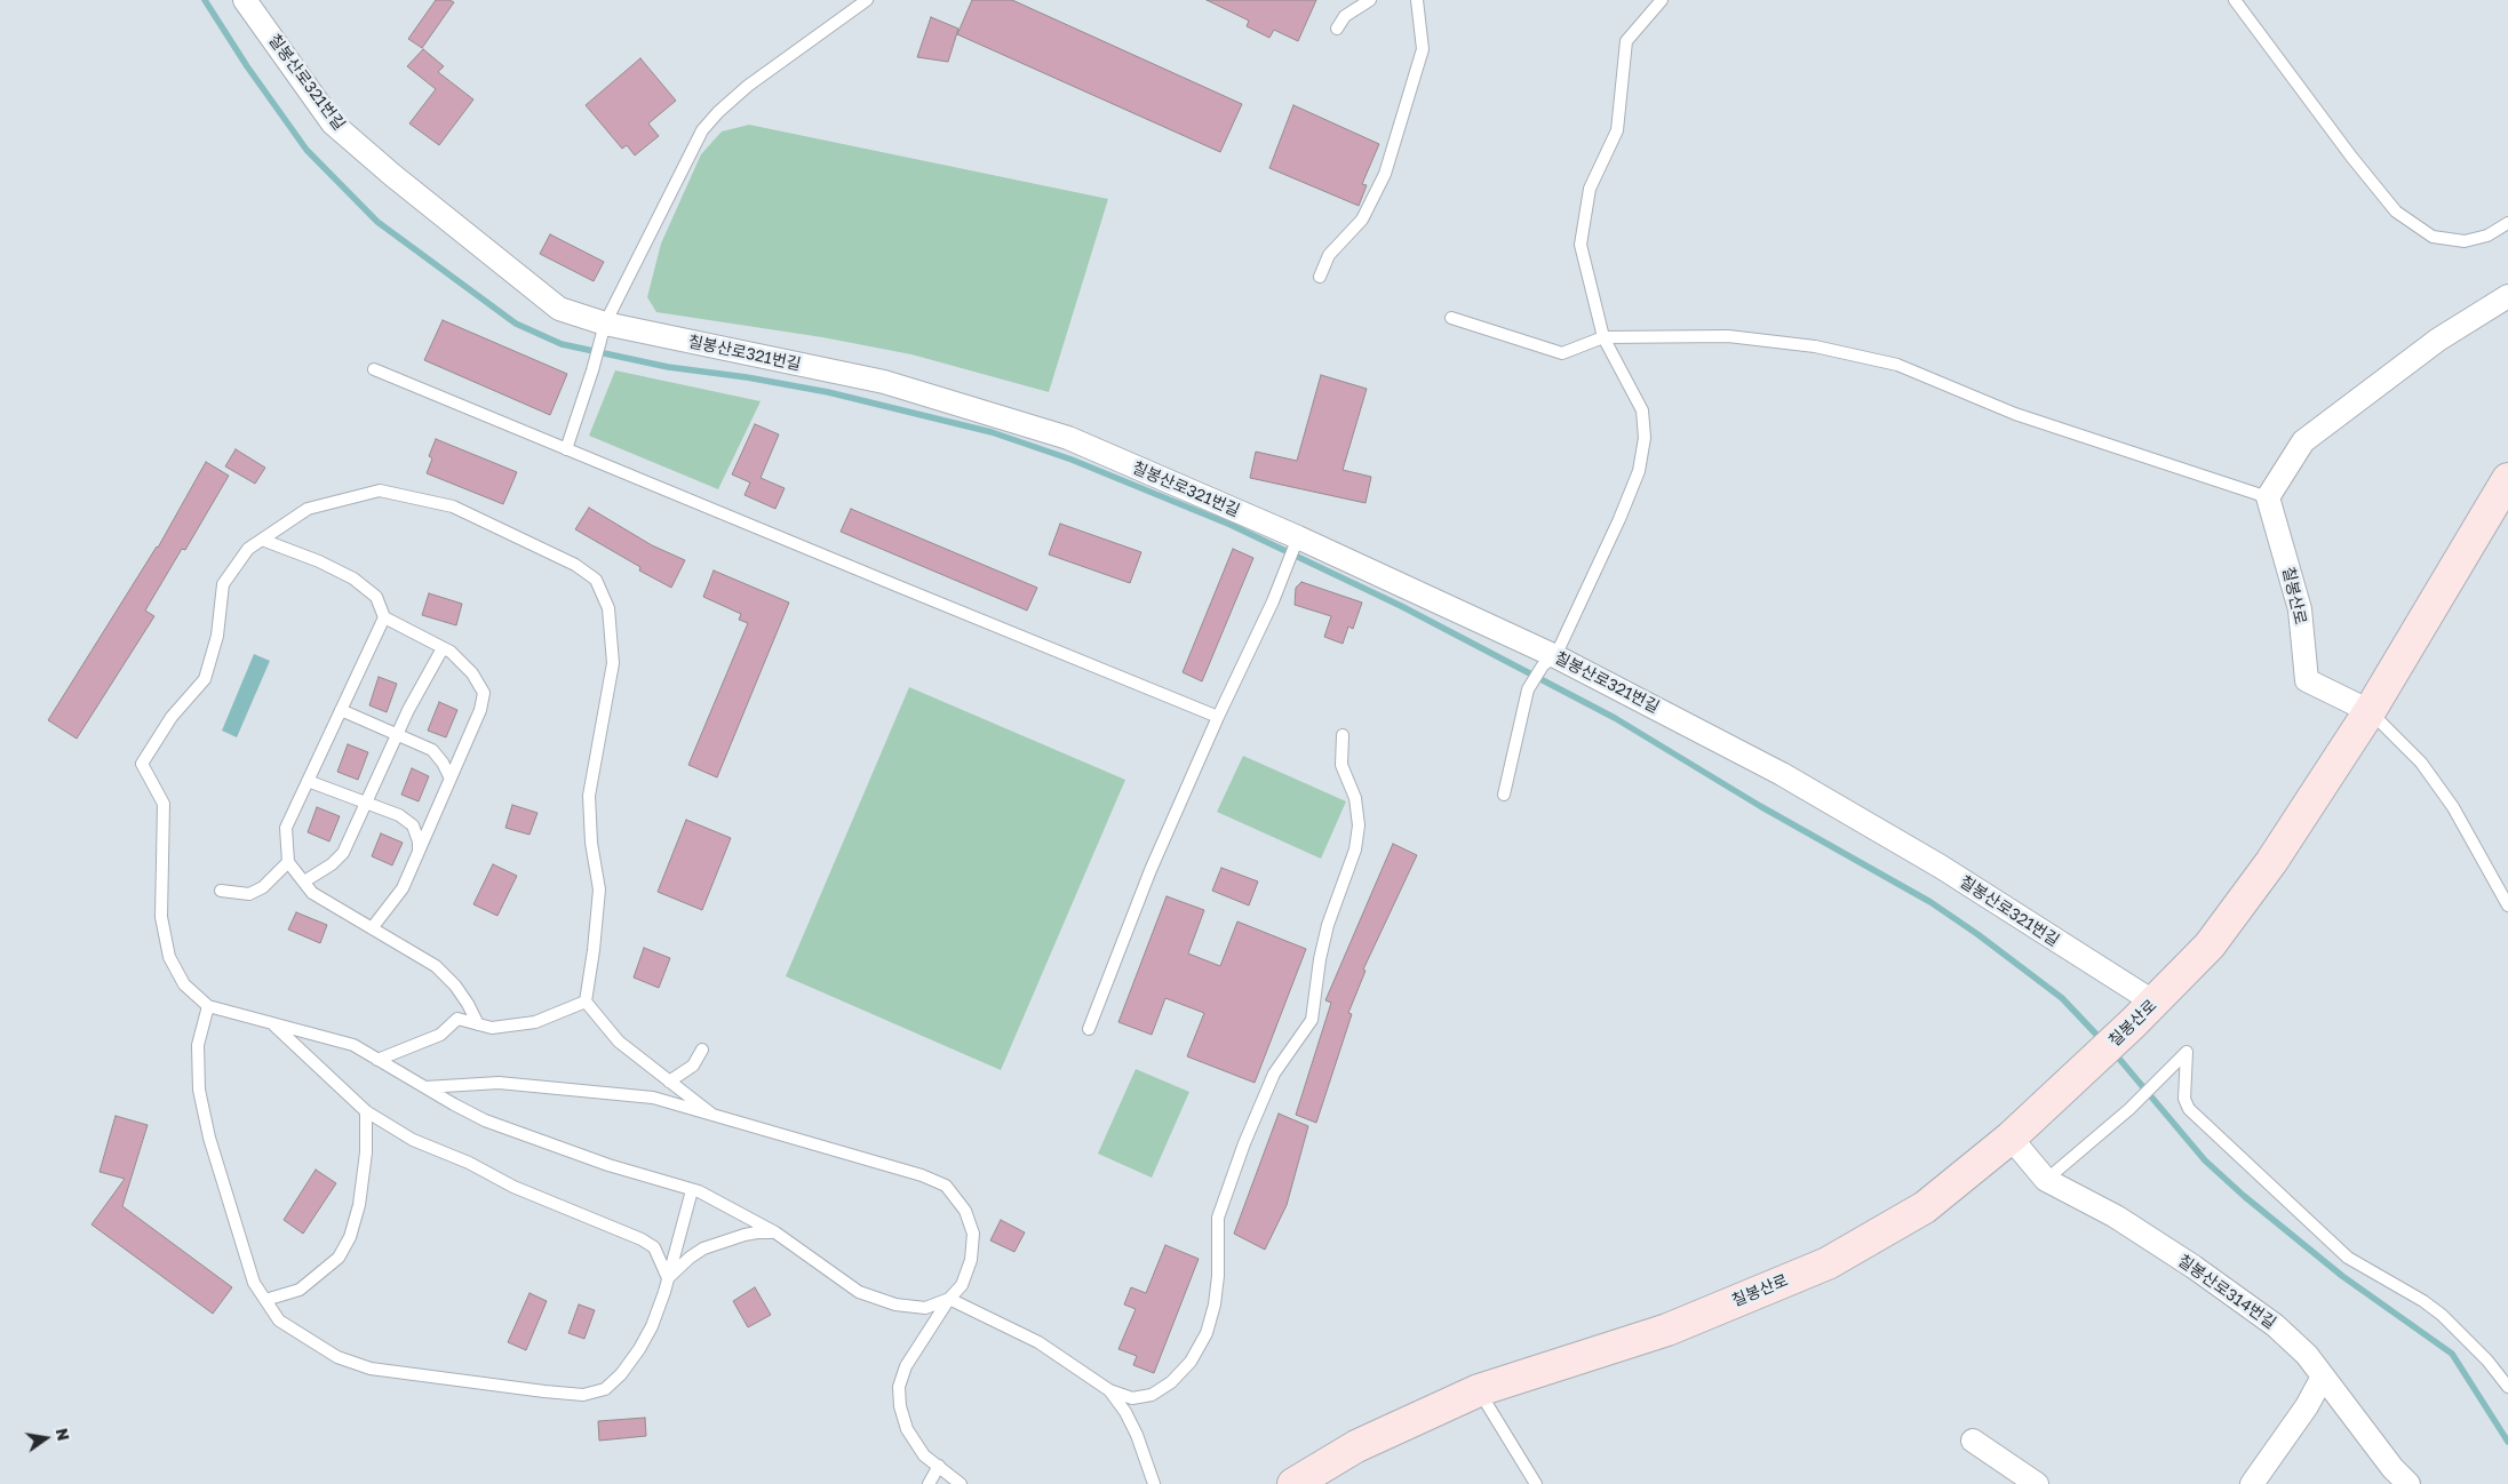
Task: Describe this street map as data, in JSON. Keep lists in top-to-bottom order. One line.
{"streets":{"street":["칠봉산로321번길","칠봉산로","칠봉산로314번길"]},"crossings":[["칠봉산로321번길","칠봉산로"],["칠봉산로","칠봉산로314번길"]],"north":"right"}
